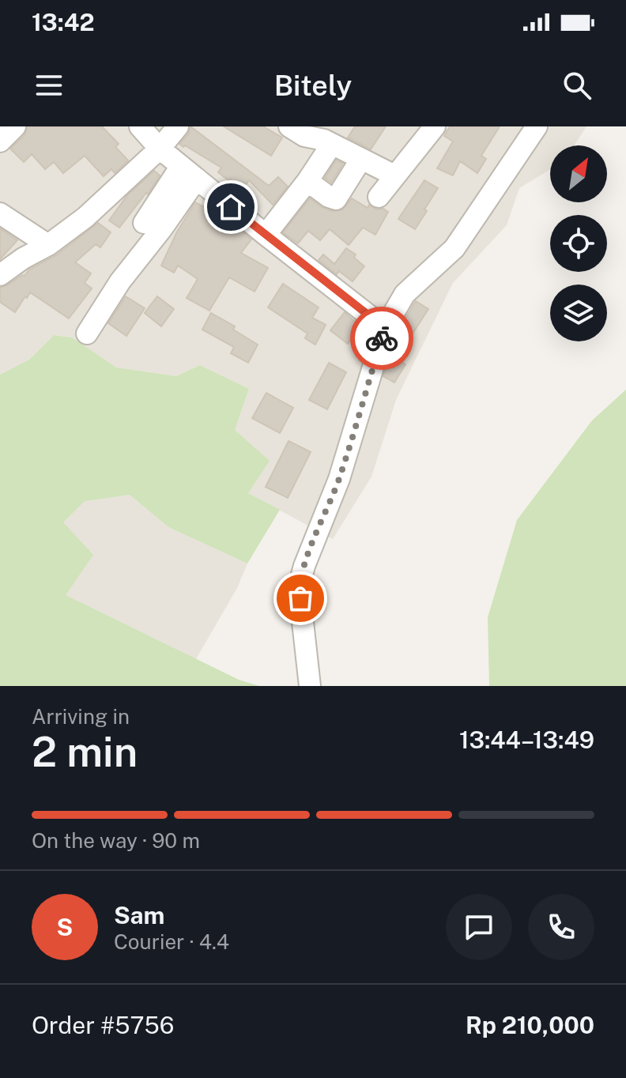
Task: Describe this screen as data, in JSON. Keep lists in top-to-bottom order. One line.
{"north":"top right","page":{"status":"13:42","header":"Bitely","heading":["2 min","Arriving in","13:44–13:49"],"panel":["Sam","Courier · 4.4","Order #5756","Rp 210,000"],"bar":"On the way · 90 m","round":"S"}}
